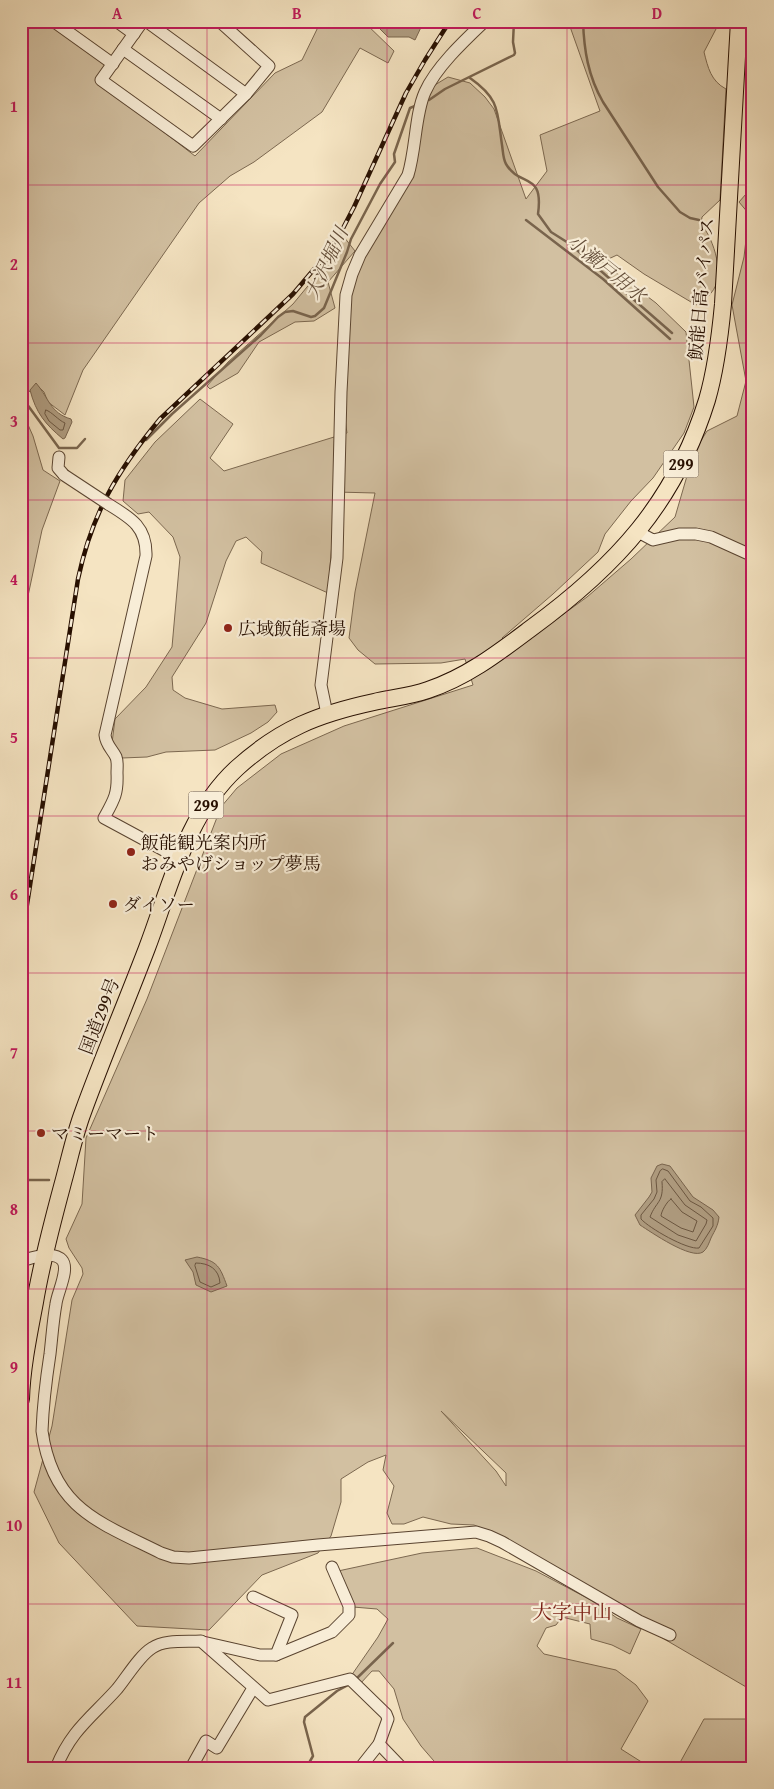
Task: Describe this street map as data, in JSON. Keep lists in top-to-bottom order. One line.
{"streets":{"highway":["飯能日高バイパス","299","国道299号"]},"crossings":[["飯能日高バイパス","国道299号"]],"districts":["大字中山"],"water":["大沢堀川","小瀬戸用水"],"places":["広域飯能斎場","飯能観光案内所 おみやげショップ夢馬","ダイソー","マミーマート"],"grid":{"columns":["A","B","C","D"],"rows":["1","2","3","4","5","6","7","8","9","10","11"]}}
